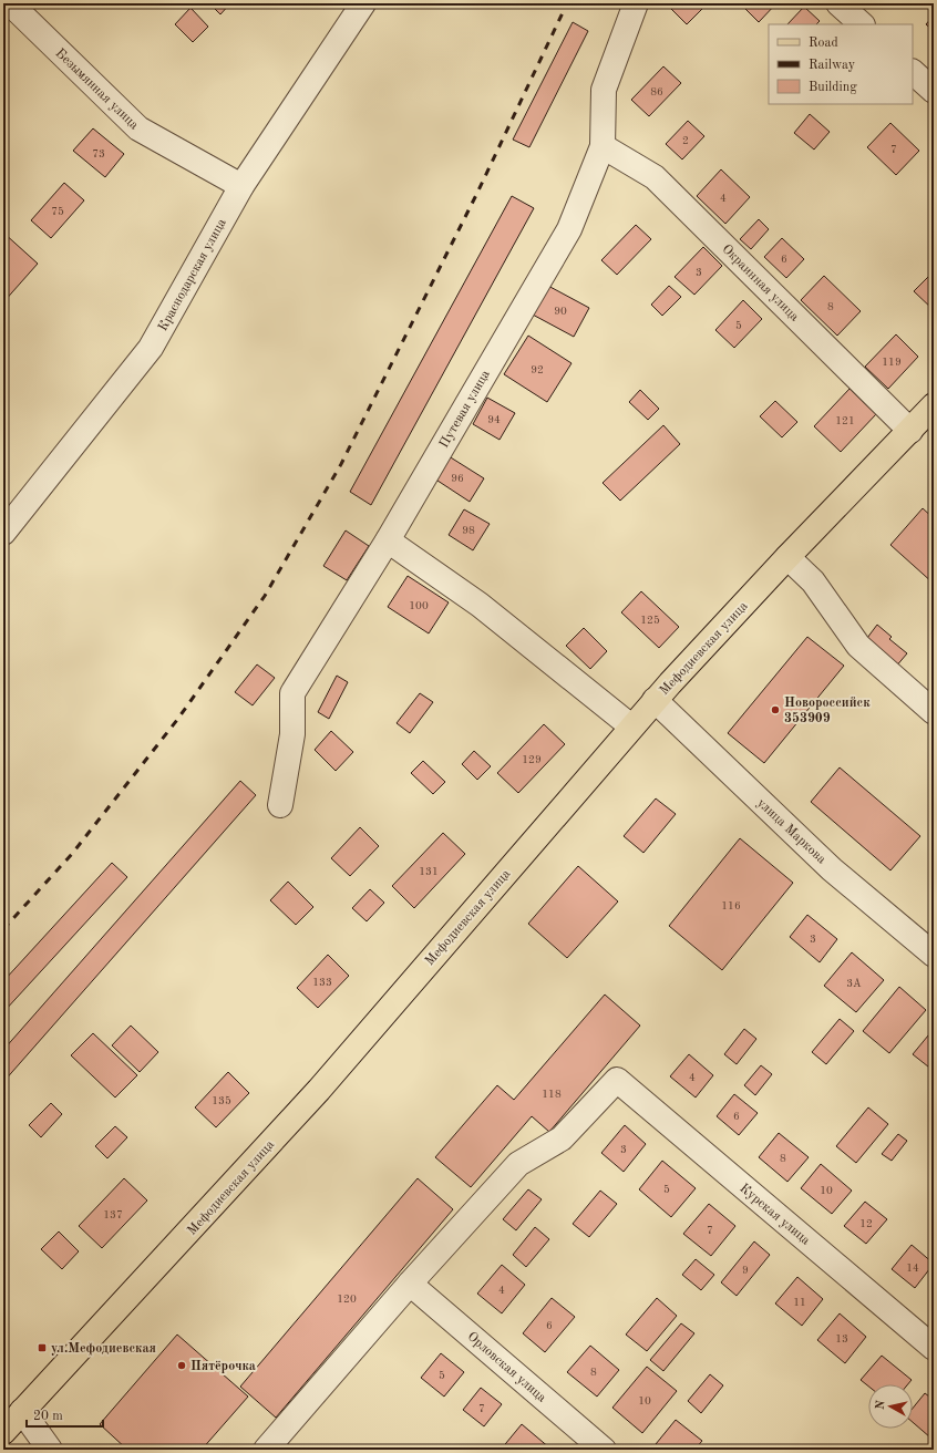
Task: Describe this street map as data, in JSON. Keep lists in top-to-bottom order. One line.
{"streets":{"main road":["Мефодиевская улица"],"street":["Безымянная улица","Краснодарская улица","Окраинная улица","Путевая улица","улица Маркова","Курская улица","Орловская улица"]},"crossings":[["Безымянная улица","Краснодарская улица"],["Окраинная улица","Путевая улица"],["Окраинная улица","Мефодиевская улица"],["Мефодиевская улица","улица Маркова"],["Курская улица","Орловская улица"]],"places":{"other":["Новороссийск 353909","Пятёрочка"],"transit":["ул.Мефодиевская"]},"house_numbers":["86","2","7","73","4","75","6","3","8","90","5","119","92","94","121","96","98","100","125","129","131","116","3","133","3А","4","118","135","6","3","8","5","10","137","12","7","14","9","4","120","11","6","13","8","5","10","7"],"legend":["Road","Railway","Building"],"scale_bar":"20 m","north":"left"}
